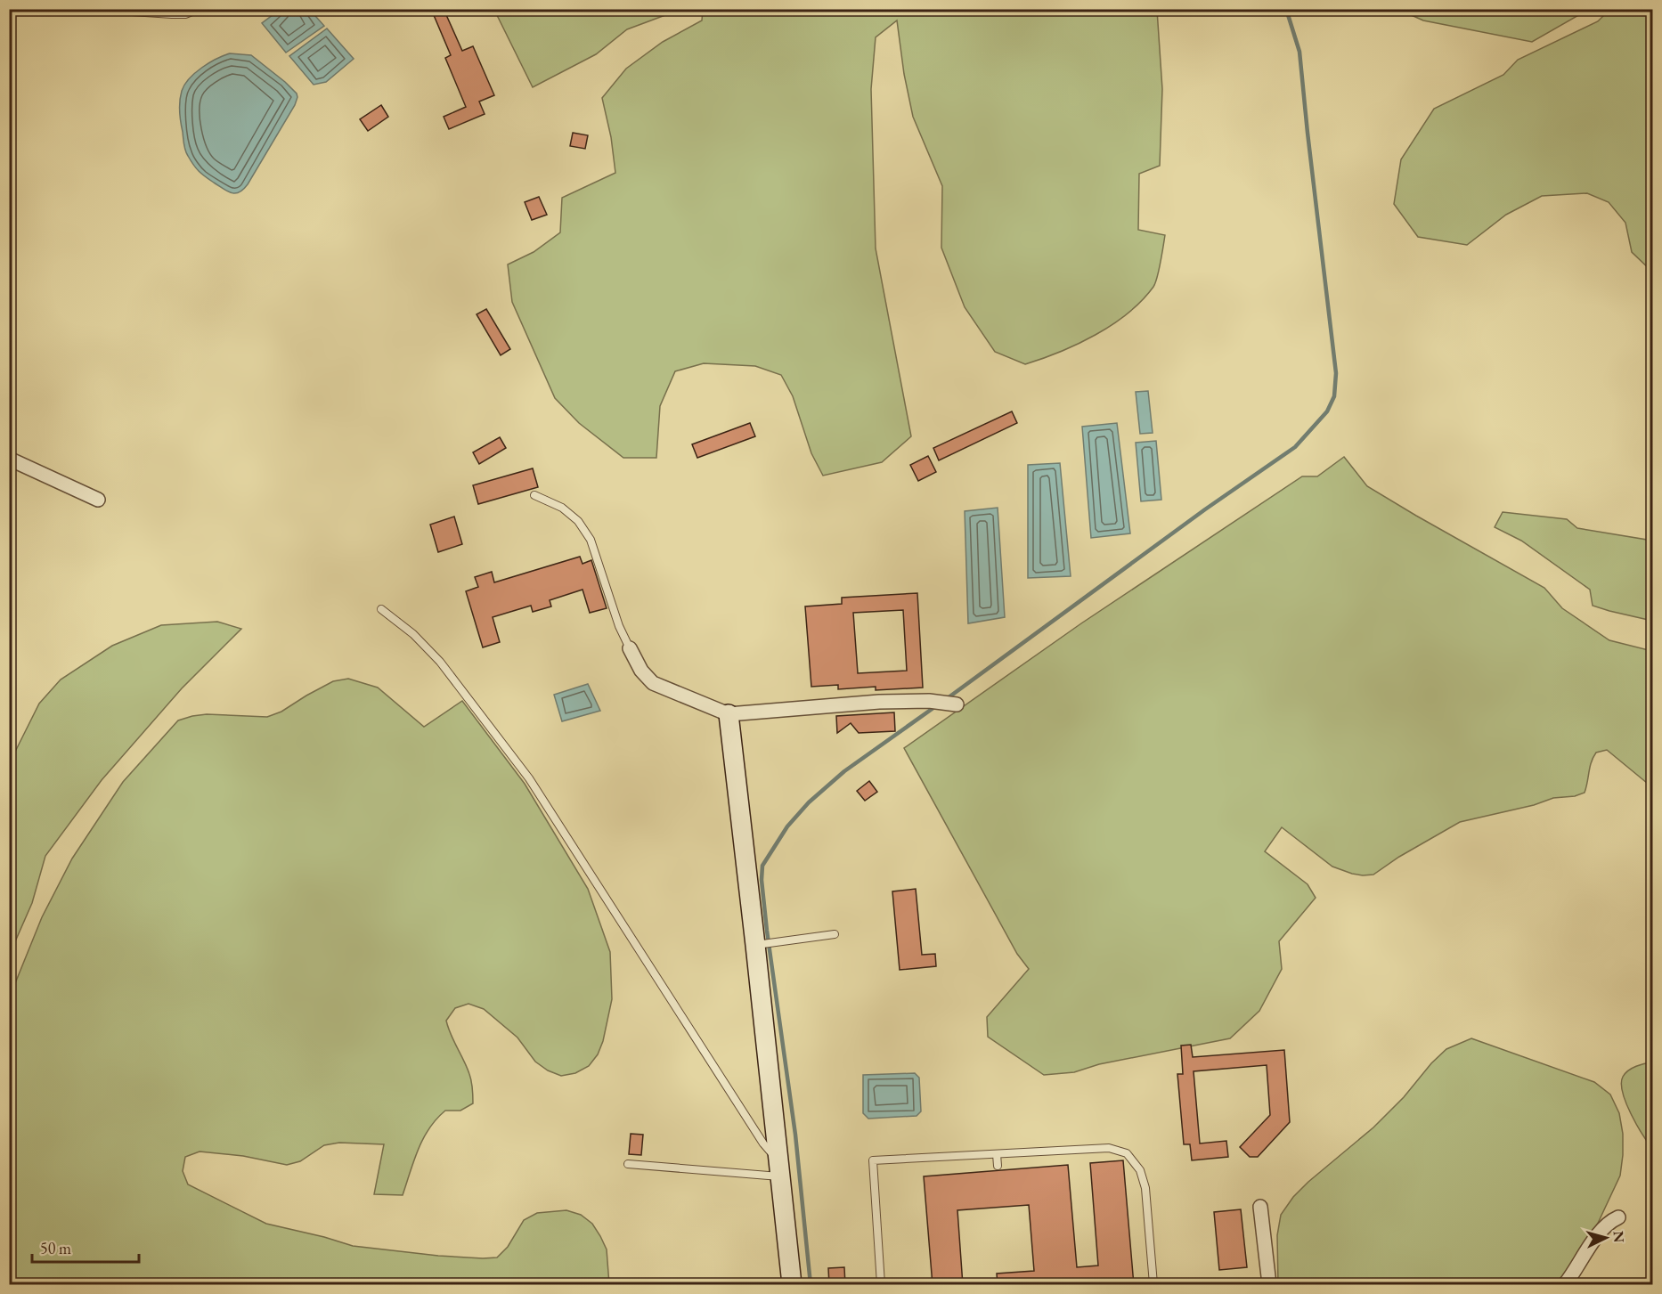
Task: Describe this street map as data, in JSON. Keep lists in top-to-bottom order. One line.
{"scale_bar":"50 m","north":"right"}
